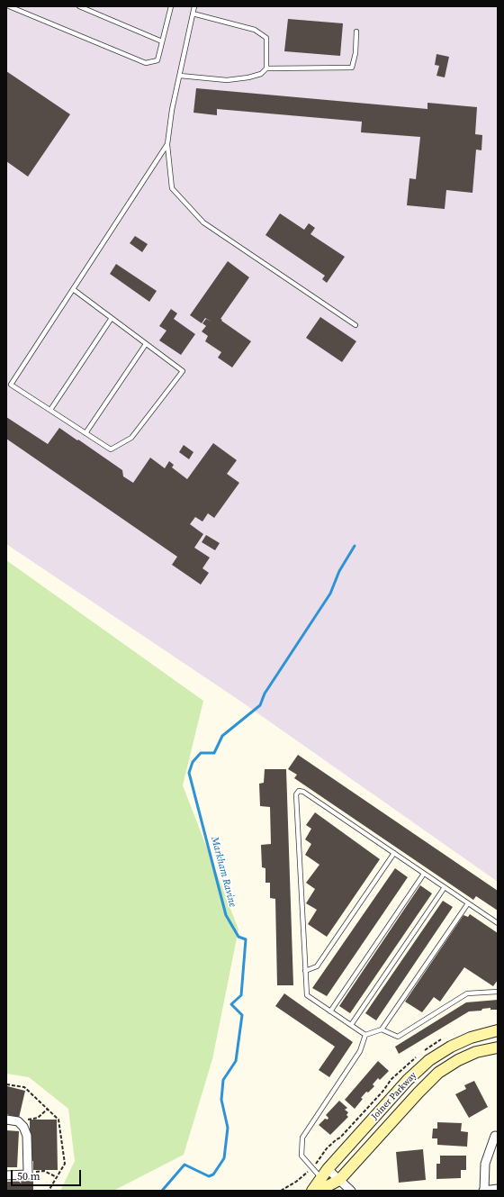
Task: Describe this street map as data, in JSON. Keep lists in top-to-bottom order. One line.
{"streets":{"street":["Joiner Parkway"]},"water":["Markham Ravine"],"scale_bar":"50 m"}
